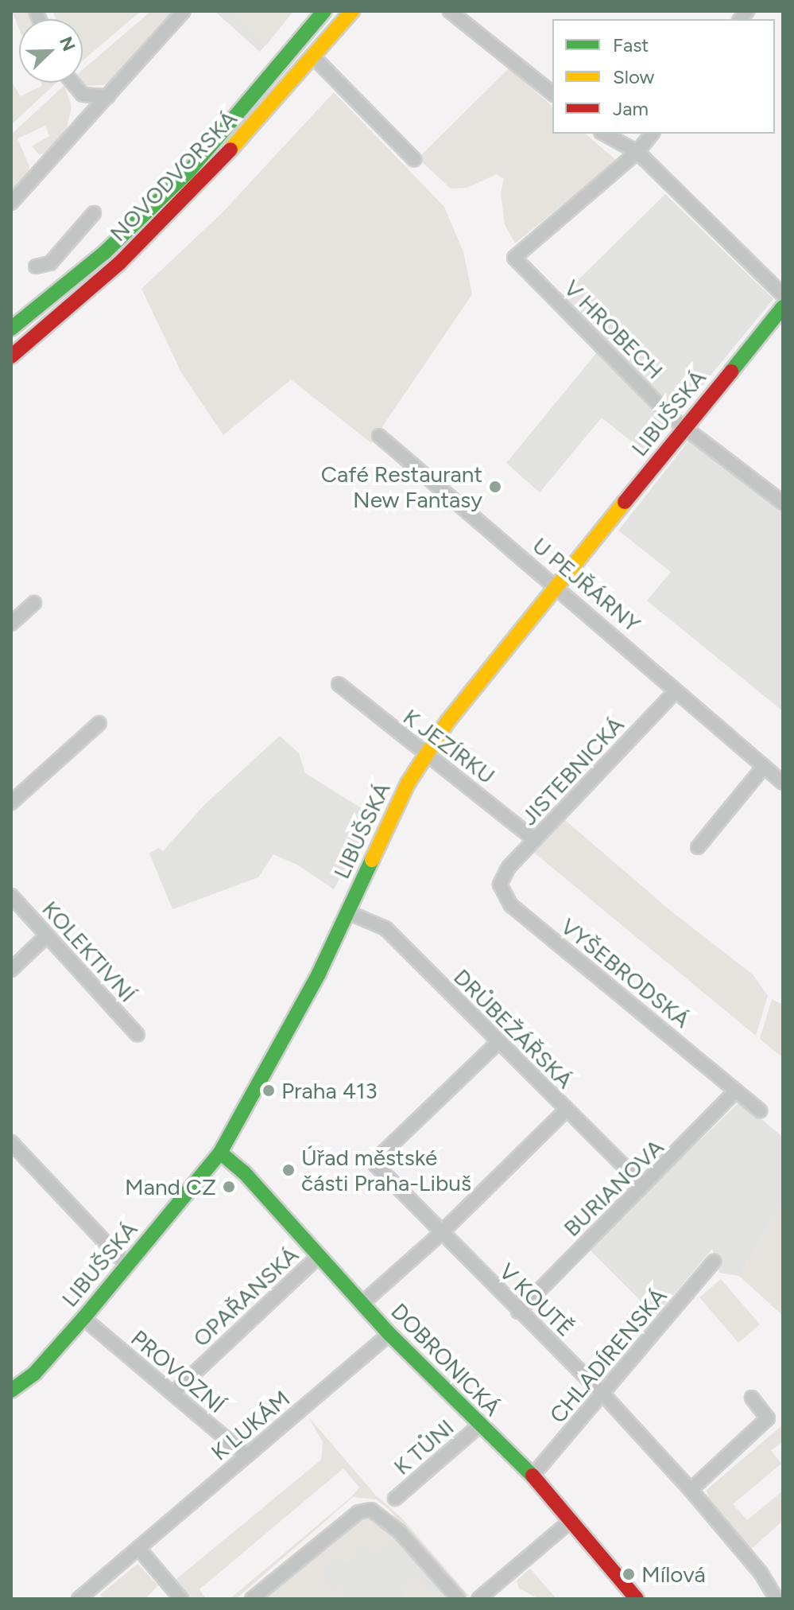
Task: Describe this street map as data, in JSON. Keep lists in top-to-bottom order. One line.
{"streets":{"street":["NOVODVORSKÁ","V HROBECH","LIBUŠSKÁ","U PEJŘÁRNY","K JEZÍRKU","JISTEBNICKÁ","KOLEKTIVNÍ","VYŠEBRODSKÁ","DRŮBEŽÁŘSKÁ","BURIANOVA","OPAŘANSKÁ","V KOUTĚ","CHLADÍRENSKÁ","DOBRONICKÁ","PROVOZNÍ","K LUKÁM","K TŮNI"]},"crossings":[["V HROBECH","LIBUŠSKÁ"],["LIBUŠSKÁ","U PEJŘÁRNY"],["LIBUŠSKÁ","K JEZÍRKU"],["LIBUŠSKÁ","DRŮBEŽÁŘSKÁ"],["LIBUŠSKÁ","DOBRONICKÁ"],["LIBUŠSKÁ","PROVOZNÍ"],["U PEJŘÁRNY","JISTEBNICKÁ"],["K JEZÍRKU","JISTEBNICKÁ"],["JISTEBNICKÁ","VYŠEBRODSKÁ"],["VYŠEBRODSKÁ","BURIANOVA"],["DRŮBEŽÁŘSKÁ","BURIANOVA"],["DRŮBEŽÁŘSKÁ","V KOUTĚ"],["BURIANOVA","V KOUTĚ"],["OPAŘANSKÁ","DOBRONICKÁ"],["OPAŘANSKÁ","PROVOZNÍ"],["V KOUTĚ","CHLADÍRENSKÁ"],["CHLADÍRENSKÁ","DOBRONICKÁ"],["DOBRONICKÁ","K LUKÁM"],["DOBRONICKÁ","K TŮNI"],["PROVOZNÍ","K LUKÁM"]],"places":["Café Restaurant New Fantasy","Praha 413","Úřad městské části Praha-Libuš","Mand CZ","Mílová"],"legend":["Fast","Slow","Jam"],"north":"top right"}
